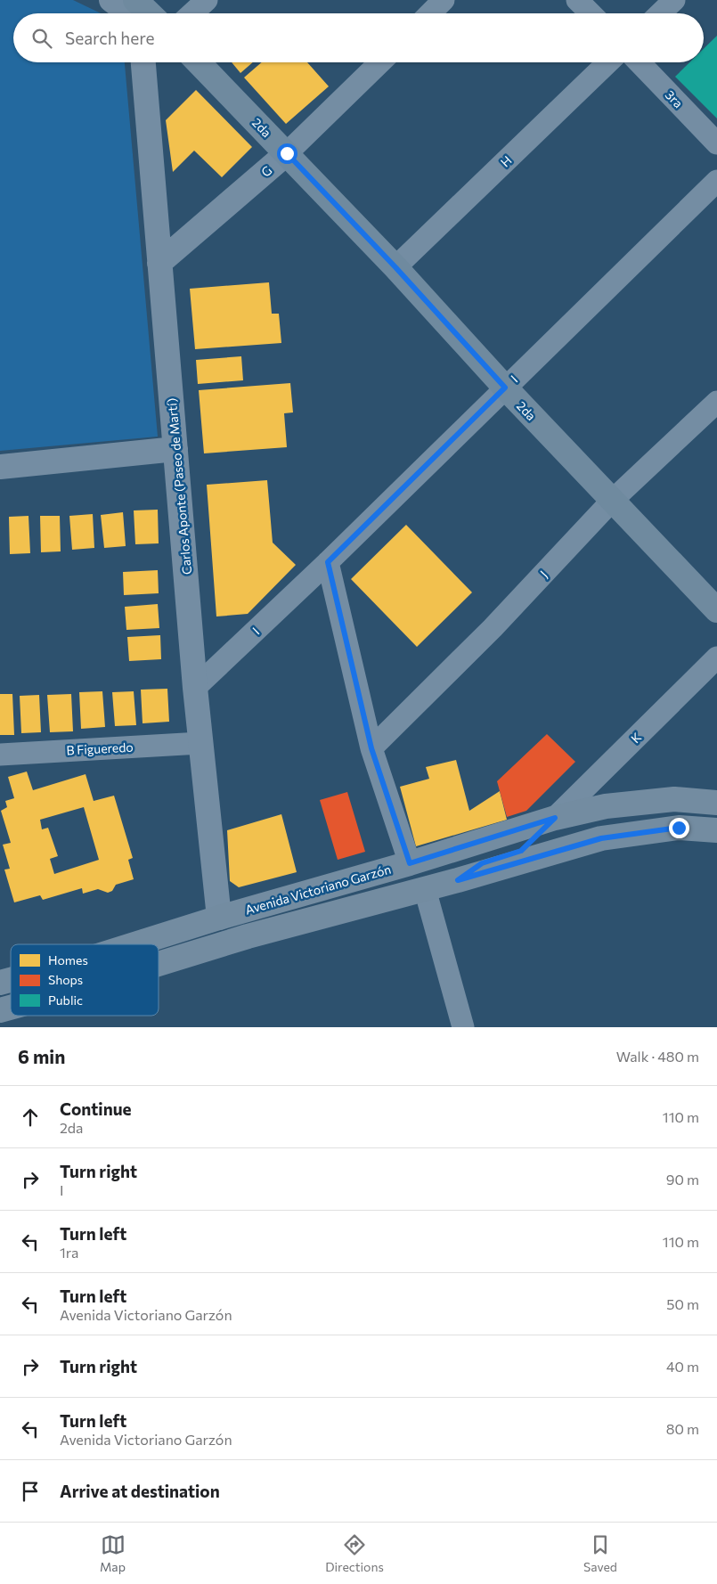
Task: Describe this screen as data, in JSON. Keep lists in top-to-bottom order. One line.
{"streets":{"main road":["2da","Avenida Victoriano Garzón"],"street":["3ra","H","G","I","Carlos Aponte (Paseo de Martí)","J","K","B Figueredo"]},"crossings":[["2da","H"],["2da","G"],["2da","I"],["2da","J"],["G","Carlos Aponte (Paseo de Martí)"],["I","Carlos Aponte (Paseo de Martí)"],["Carlos Aponte (Paseo de Martí)","B Figueredo"],["Carlos Aponte (Paseo de Martí)","Avenida Victoriano Garzón"],["K","Avenida Victoriano Garzón"]],"legend":["Homes","Shops","Public"],"page":{"search":"Search here","heading":["6 min","Walk · 480 m"],"list":[["Continue","2da","110 m"],["Turn right","I","90 m"],["Turn left","1ra","110 m"],["Turn left","Avenida Victoriano Garzón","50 m"],["Turn right","40 m"],["Turn left","Avenida Victoriano Garzón","80 m"],"Arrive at destination"],"nav":["Map","Directions","Saved"]}}
